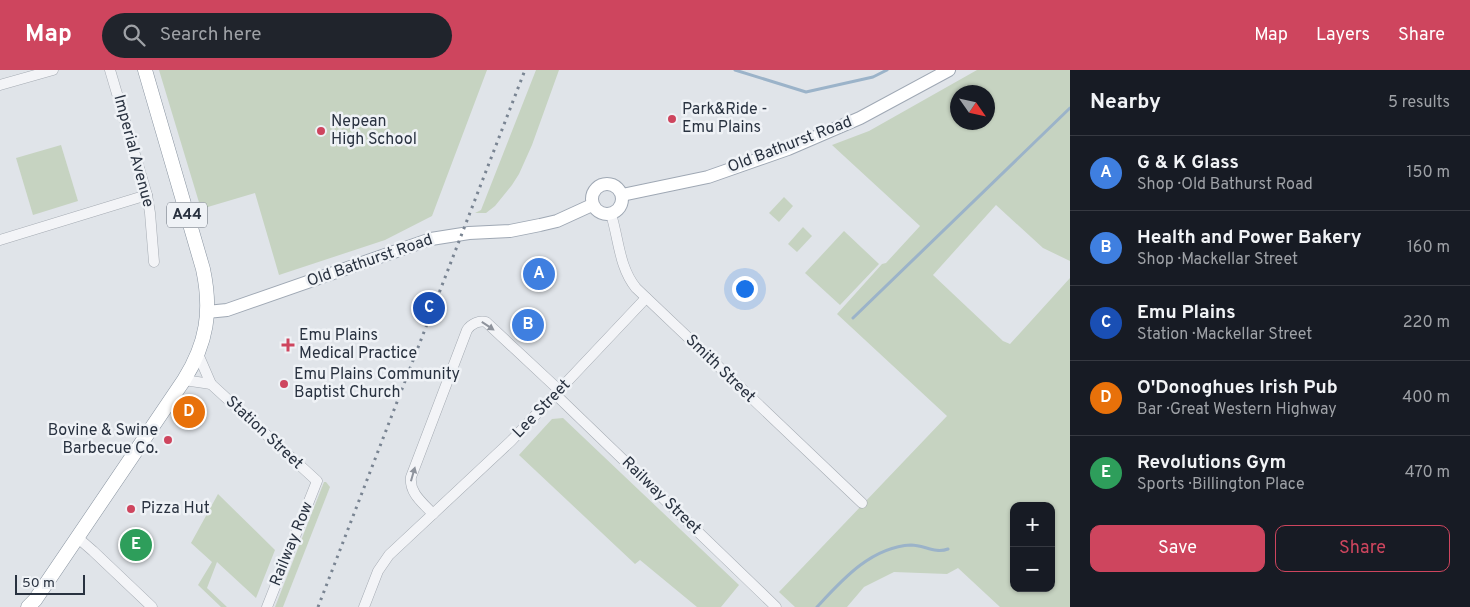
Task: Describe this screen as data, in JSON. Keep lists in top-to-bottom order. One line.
{"streets":{"highway":["A44"],"main road":["Old Bathurst Road"],"street":["Imperial Avenue","Smith Street","Lee Street","Station Street","Railway Street","Railway Row"]},"crossings":[["Old Bathurst Road","A44"],["Old Bathurst Road","Smith Street"],["A44","Station Street"],["Smith Street","Lee Street"],["Lee Street","Railway Street"],["Station Street","Railway Row"]],"places":{"other":["Park&Ride - Emu Plains","Nepean High School","Emu Plains Community Baptist Church","Bovine & Swine Barbecue Co.","Pizza Hut"],"health":["Emu Plains Medical Practice"]},"scale_bar":"50 m","north":"bottom right","page":{"header":"Map","search":"Search here","nav":["Map","Layers","Share"],"heading":["Nearby","5 results"],"list":[{"mark":"A","name":"G & K Glass","note":"Shop · Old Bathurst Road","value":"150 m"},{"mark":"B","name":"Health and Power Bakery","note":"Shop · Mackellar Street","value":"160 m"},{"mark":"C","name":"Emu Plains","note":"Station · Mackellar Street","value":"220 m"},{"mark":"D","name":"O'Donoghues Irish Pub","note":"Bar · Great Western Highway","value":"400 m"},{"mark":"E","name":"Revolutions Gym","note":"Sports · Billington Place","value":"470 m"}],"pins":["A","C","B","D","E"],"map_buttons":["+","−"],"buttons":["Save","Share"],"scale":"50 m"}}
